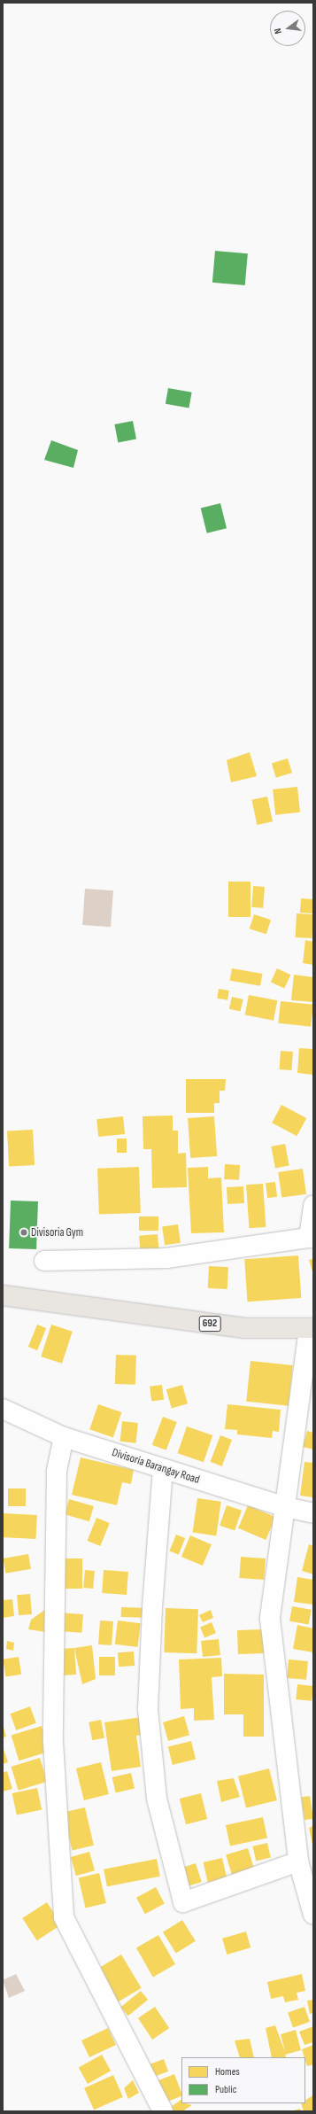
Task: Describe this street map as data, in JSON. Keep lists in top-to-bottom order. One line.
{"streets":{"main road":["692"],"street":["Divisoria Barangay Road"]},"places":["Divisoria Gym"],"legend":["Homes","Public"],"north":"left"}
